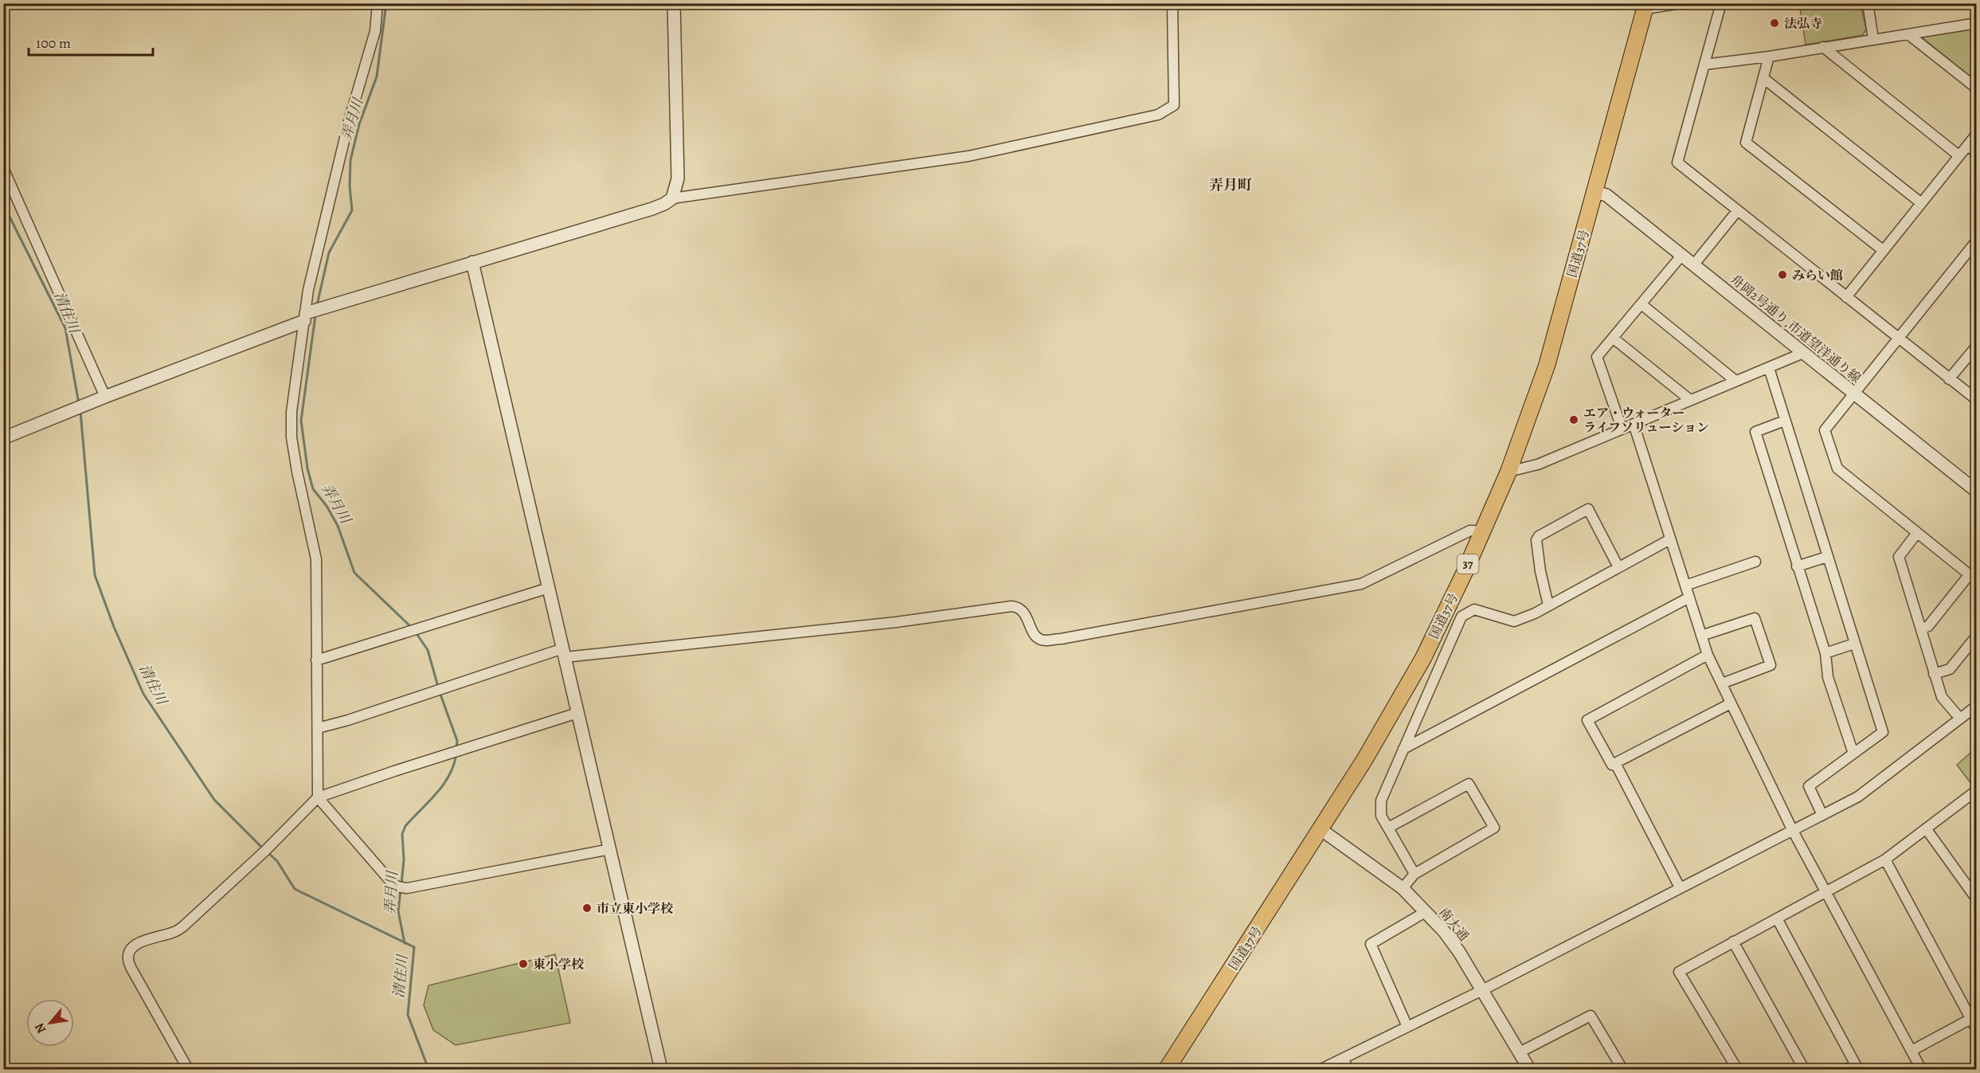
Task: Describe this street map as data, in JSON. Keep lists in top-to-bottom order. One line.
{"streets":{"highway":["国道37号","37"],"street":["舟岡2号通り,市道望洋通り線","南大通"]},"crossings":[["国道37号","舟岡2号通り,市道望洋通り線"],["国道37号","南大通"]],"districts":["弄月町"],"water":["弄月川","清住川"],"places":["法弘寺","みらい館","エア・ウォーター ライフソリューション","市立東小学校","東小学校"],"scale_bar":"100 m","north":"bottom left"}
